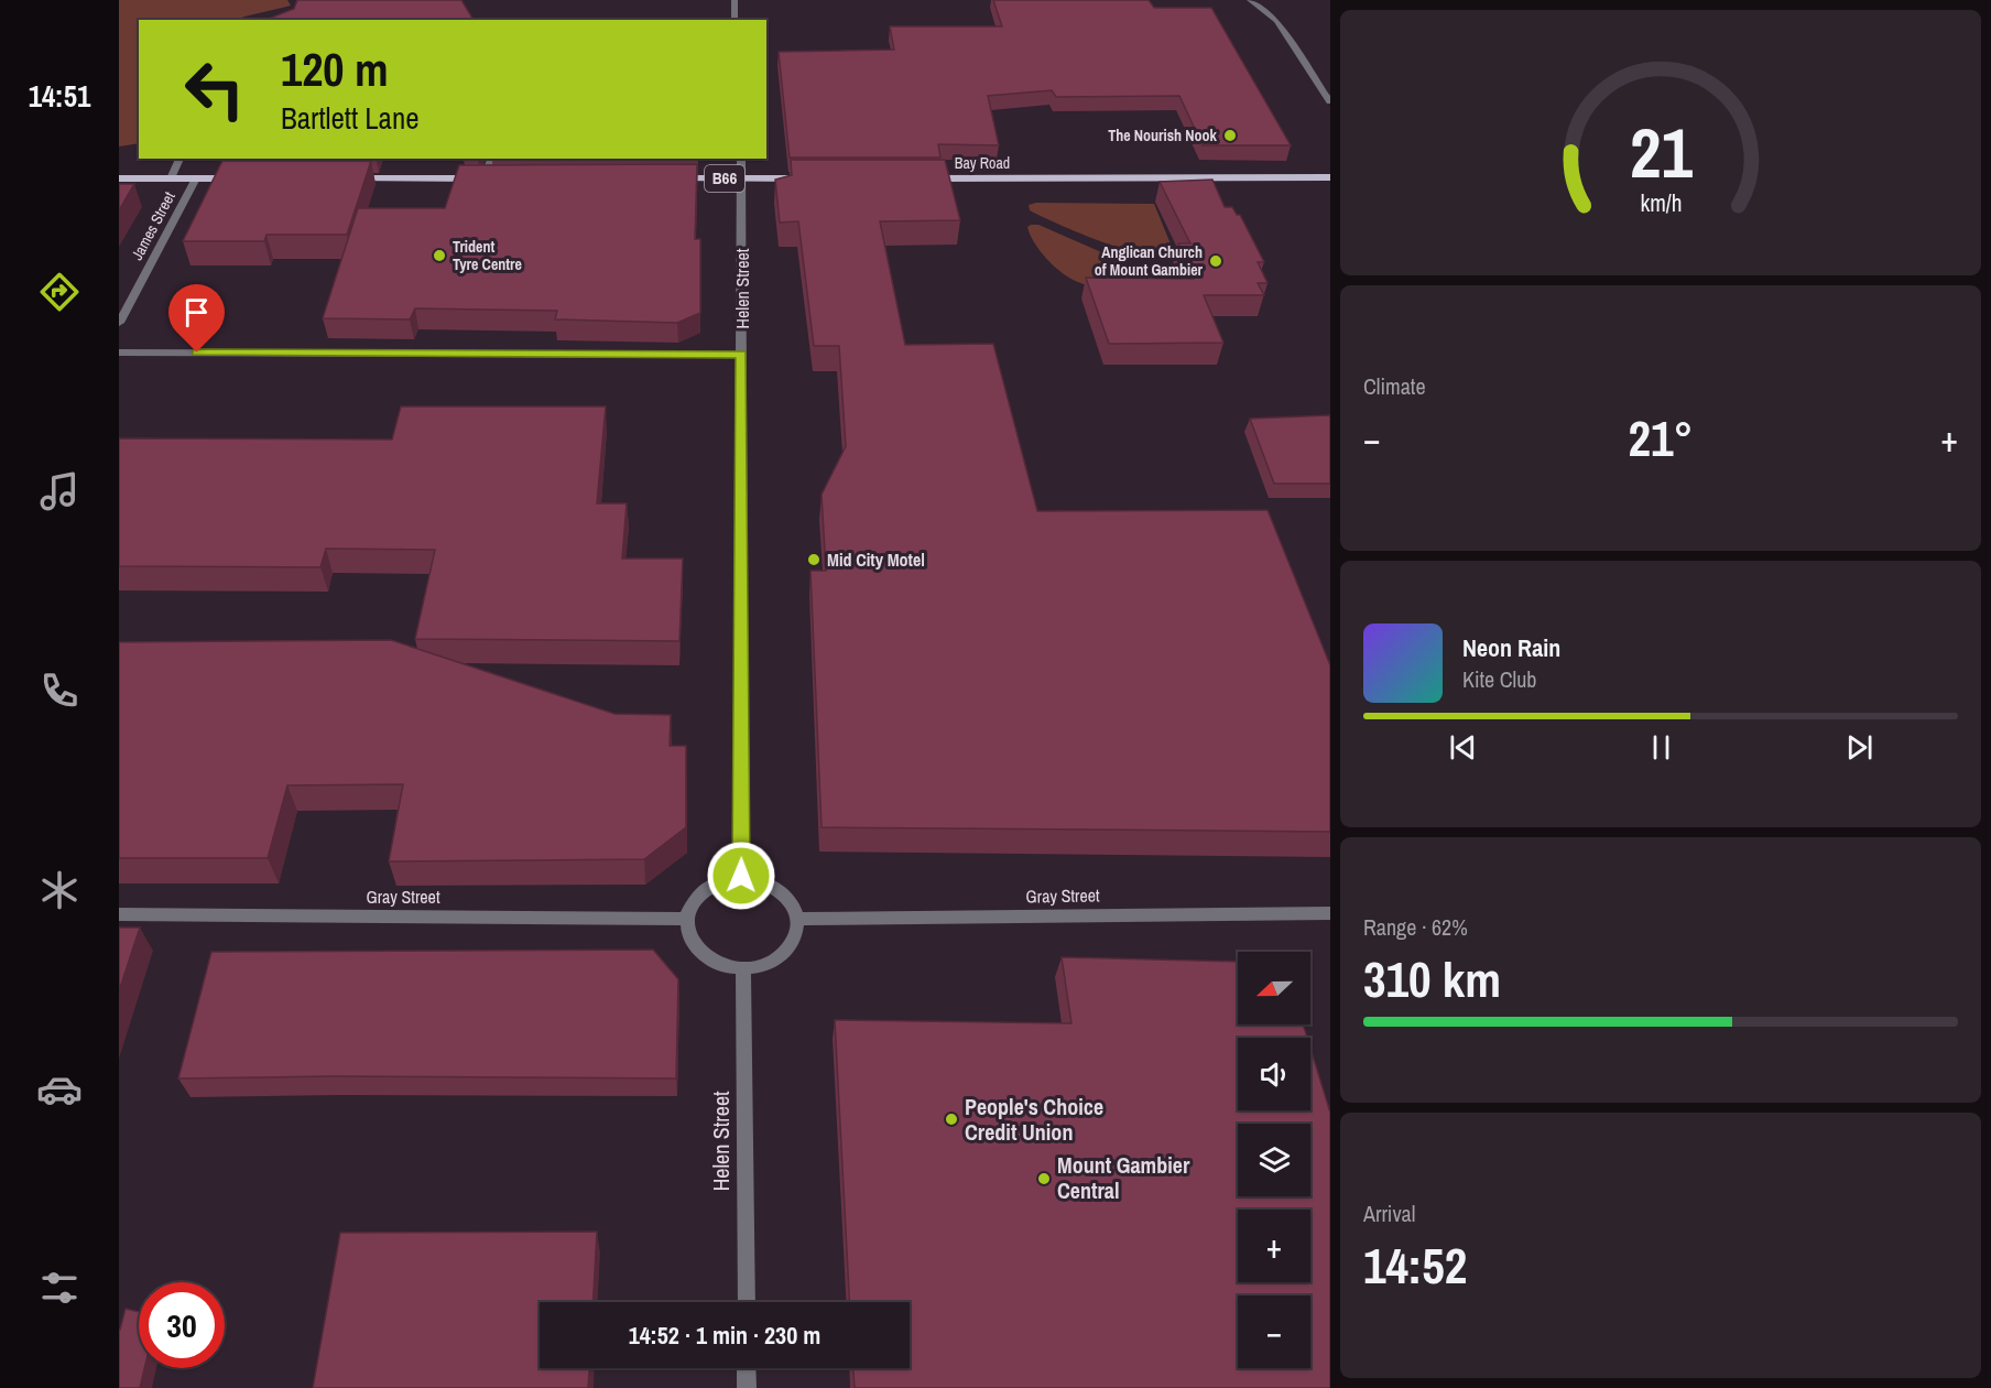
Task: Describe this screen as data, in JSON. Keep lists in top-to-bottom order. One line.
{"streets":{"main road":["Bay Road","B66"],"street":["James Street","Helen Street","Gray Street"]},"crossings":[["B66","Helen Street"],["Helen Street","Gray Street"]],"places":["The Nourish Nook","Trident Tyre Centre","Anglican Church of Mount Gambier","Mid City Motel","People's Choice Credit Union","Mount Gambier Central"],"north":"left","page":{"tabs":"14:51","turn":["120 m","Bartlett Lane"],"tile":["Climate",["Range · 62%","310 km"],["Arrival","14:52"]],"heat":["−","21°","+"],"song":["Neon Rain","Kite Club"],"map_buttons":["+","−"],"limit":"30","trip":"14:52 · 1 min · 230 m","gauge":["21","km/h"]}}
